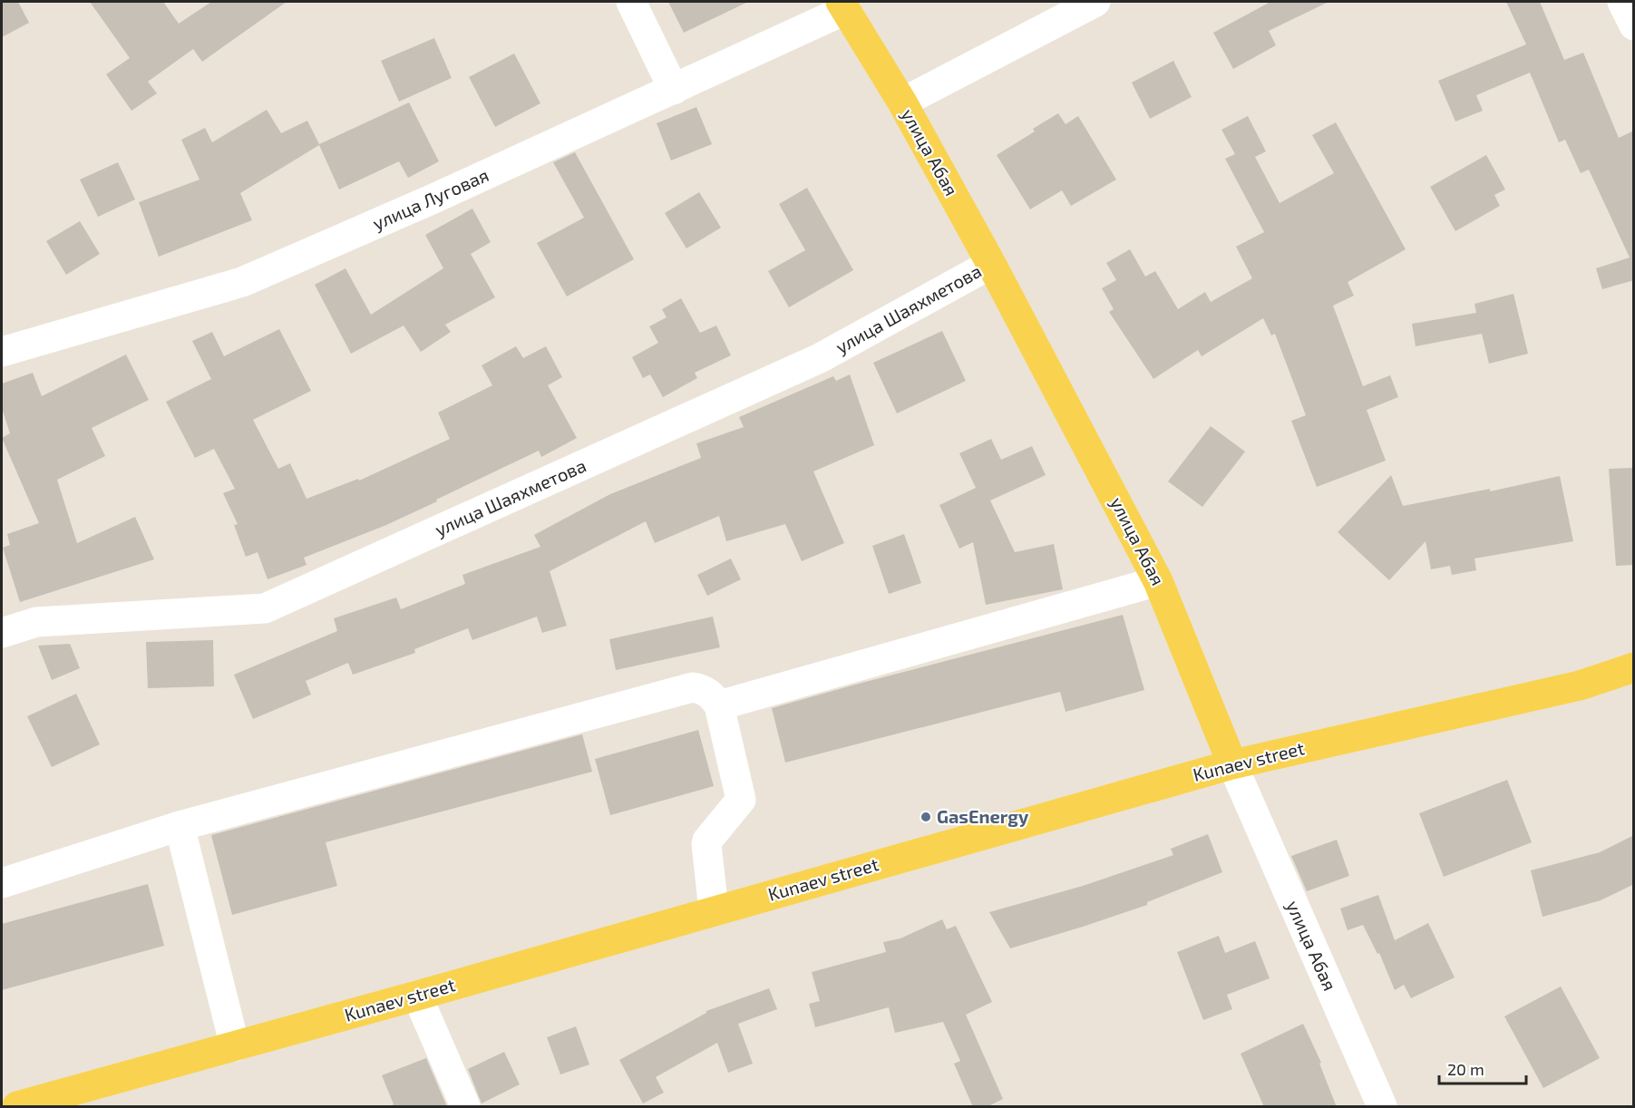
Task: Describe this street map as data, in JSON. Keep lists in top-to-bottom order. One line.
{"streets":{"main road":["улица Абая","Kunaev street"],"street":["улица Луговая","улица Шаяхметова"]},"crossings":[["улица Абая","улица Луговая"],["улица Абая","улица Шаяхметова"],["улица Абая","Kunaev street"]],"places":["GasEnergy"],"scale_bar":"20 m"}
